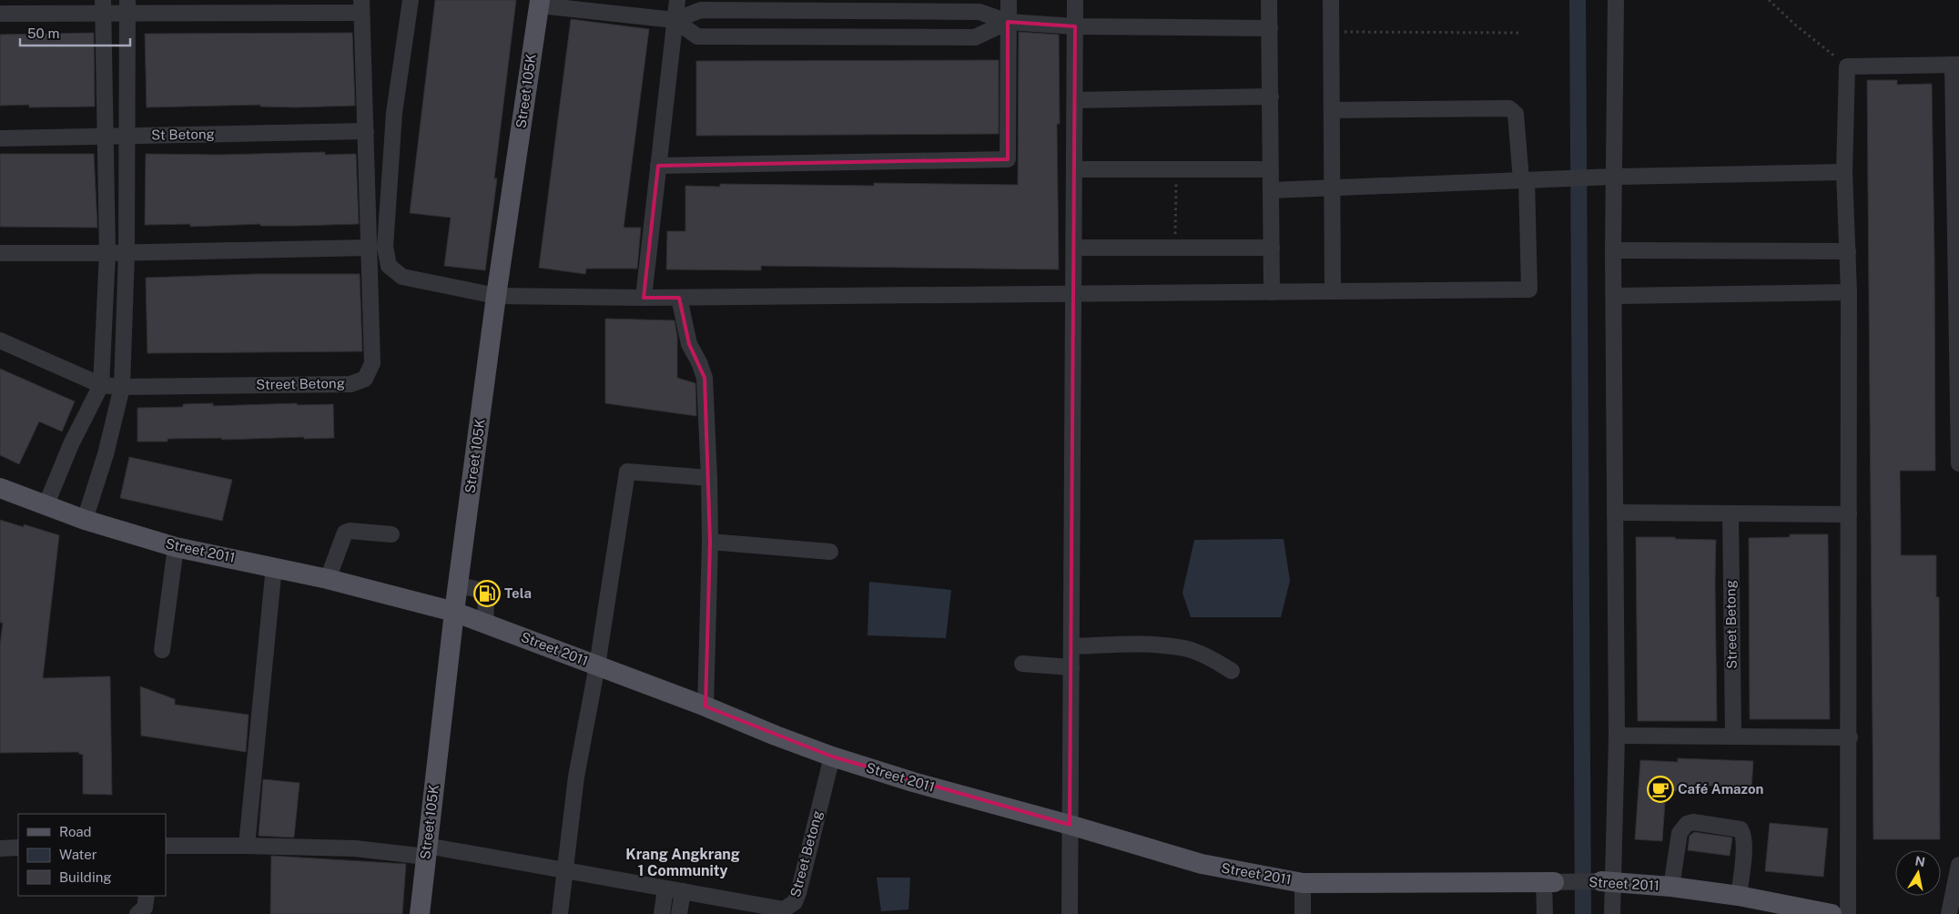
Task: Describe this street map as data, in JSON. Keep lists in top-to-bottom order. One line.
{"streets":{"main road":["Street 105K","Street 2011"],"street":["St Betong","Street Betong"]},"crossings":[["Street 105K","Street Betong"],["Street 105K","Street 2011"],["St Betong","Street Betong"],["Street Betong","Street 2011"]],"districts":["Krang Angkrang 1 Community"],"places":{"fuel station":["Tela"],"cafe":["Café Amazon"]},"legend":["Road","Water","Building"],"scale_bar":"50 m","north":"top"}
